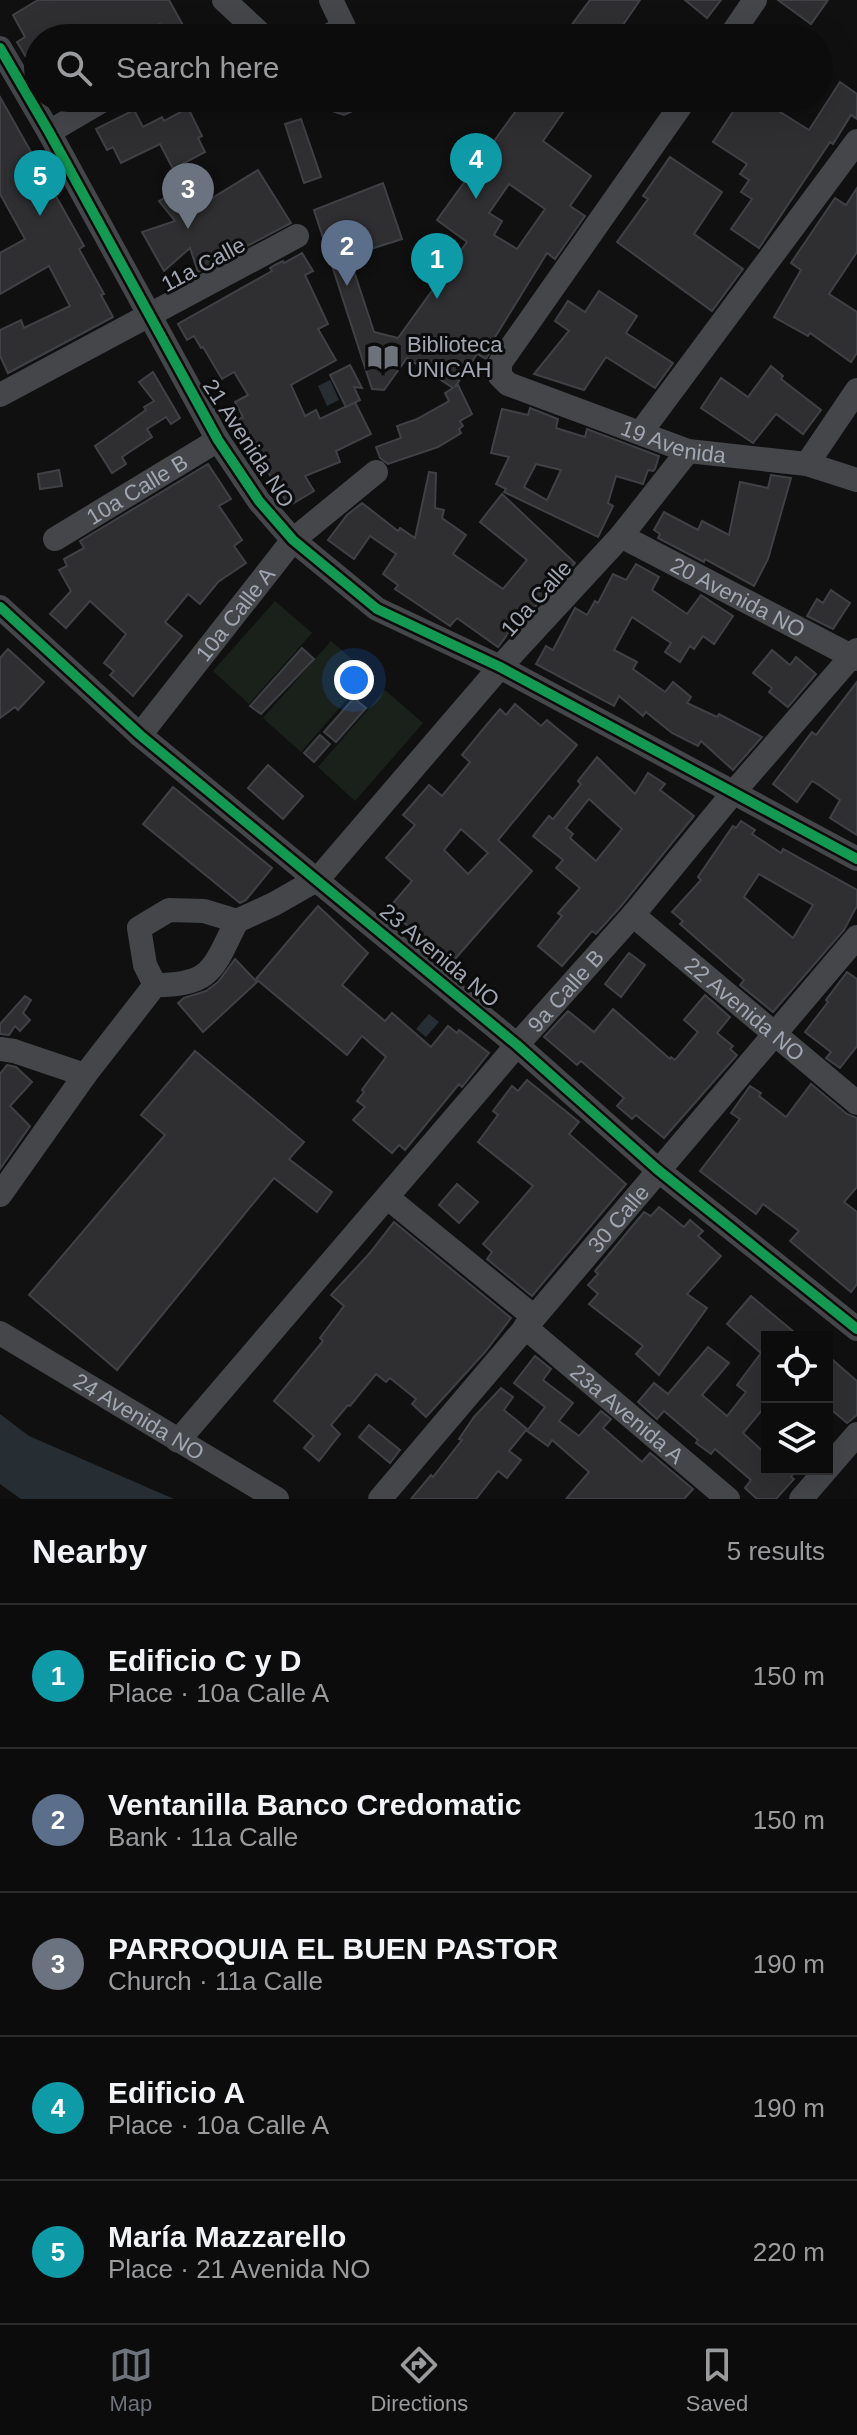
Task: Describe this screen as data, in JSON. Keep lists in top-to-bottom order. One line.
{"streets":{"street":["11a Calle","19 Avenida","21 Avenida NO","10a Calle B","20 Avenida NO","10a Calle","10a Calle A","23 Avenida NO","9a Calle B","22 Avenida NO","30 Calle","23a Avenida A","24 Avenida NO"]},"crossings":[["11a Calle","21 Avenida NO"],["19 Avenida","10a Calle"],["21 Avenida NO","10a Calle B"],["21 Avenida NO","10a Calle"],["21 Avenida NO","10a Calle A"],["21 Avenida NO","9a Calle B"],["20 Avenida NO","10a Calle"],["20 Avenida NO","9a Calle B"],["10a Calle","23 Avenida NO"],["10a Calle A","23 Avenida NO"],["23 Avenida NO","9a Calle B"],["23 Avenida NO","30 Calle"],["9a Calle B","22 Avenida NO"],["9a Calle B","23a Avenida A"],["9a Calle B","24 Avenida NO"],["22 Avenida NO","30 Calle"],["30 Calle","23a Avenida A"]],"places":{"library":["Biblioteca UNICAH"]},"page":{"search":"Search here","pins":["4","5","3","2","1"],"heading":["Nearby","5 results"],"list":[{"mark":"1","name":"Edificio C y D","note":"Place · 10a Calle A","value":"150 m"},{"mark":"2","name":"Ventanilla Banco Credomatic","note":"Bank · 11a Calle","value":"150 m"},{"mark":"3","name":"PARROQUIA EL BUEN PASTOR","note":"Church · 11a Calle","value":"190 m"},{"mark":"4","name":"Edificio A","note":"Place · 10a Calle A","value":"190 m"},{"mark":"5","name":"María Mazzarello","note":"Place · 21 Avenida NO","value":"220 m"}],"nav":["Map","Directions","Saved"]}}
